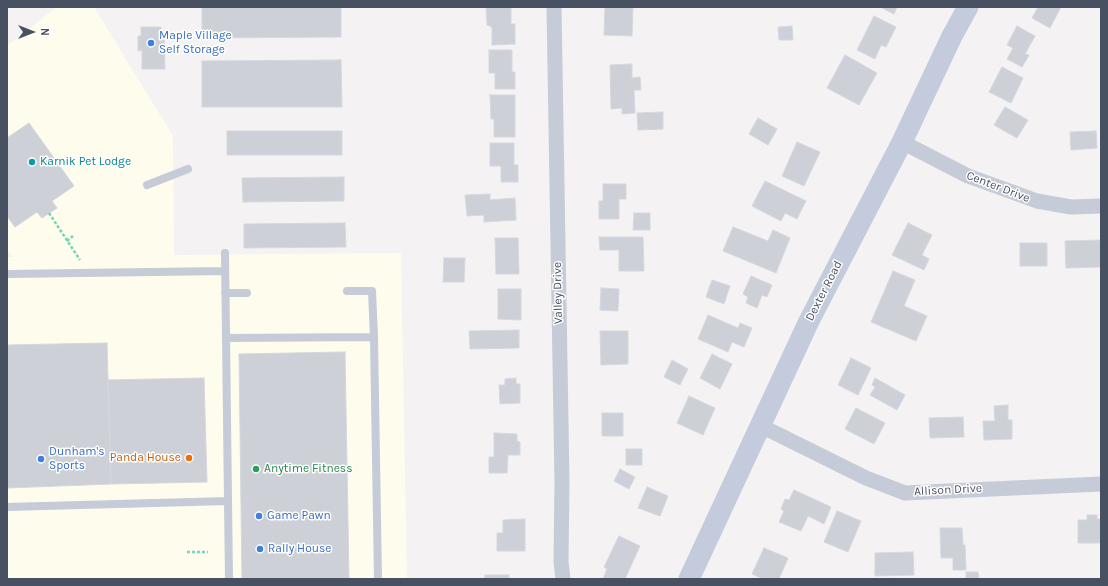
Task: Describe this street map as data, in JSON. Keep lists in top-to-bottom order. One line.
{"streets":{"main road":["Dexter Road"],"street":["Center Drive","Valley Drive","Allison Drive"]},"crossings":[["Center Drive","Dexter Road"],["Dexter Road","Allison Drive"]],"places":["Maple Village Self Storage","Karnik Pet Lodge","Panda House","Dunham's Sports","Anytime Fitness","Game Pawn","Rally House"],"north":"right"}
